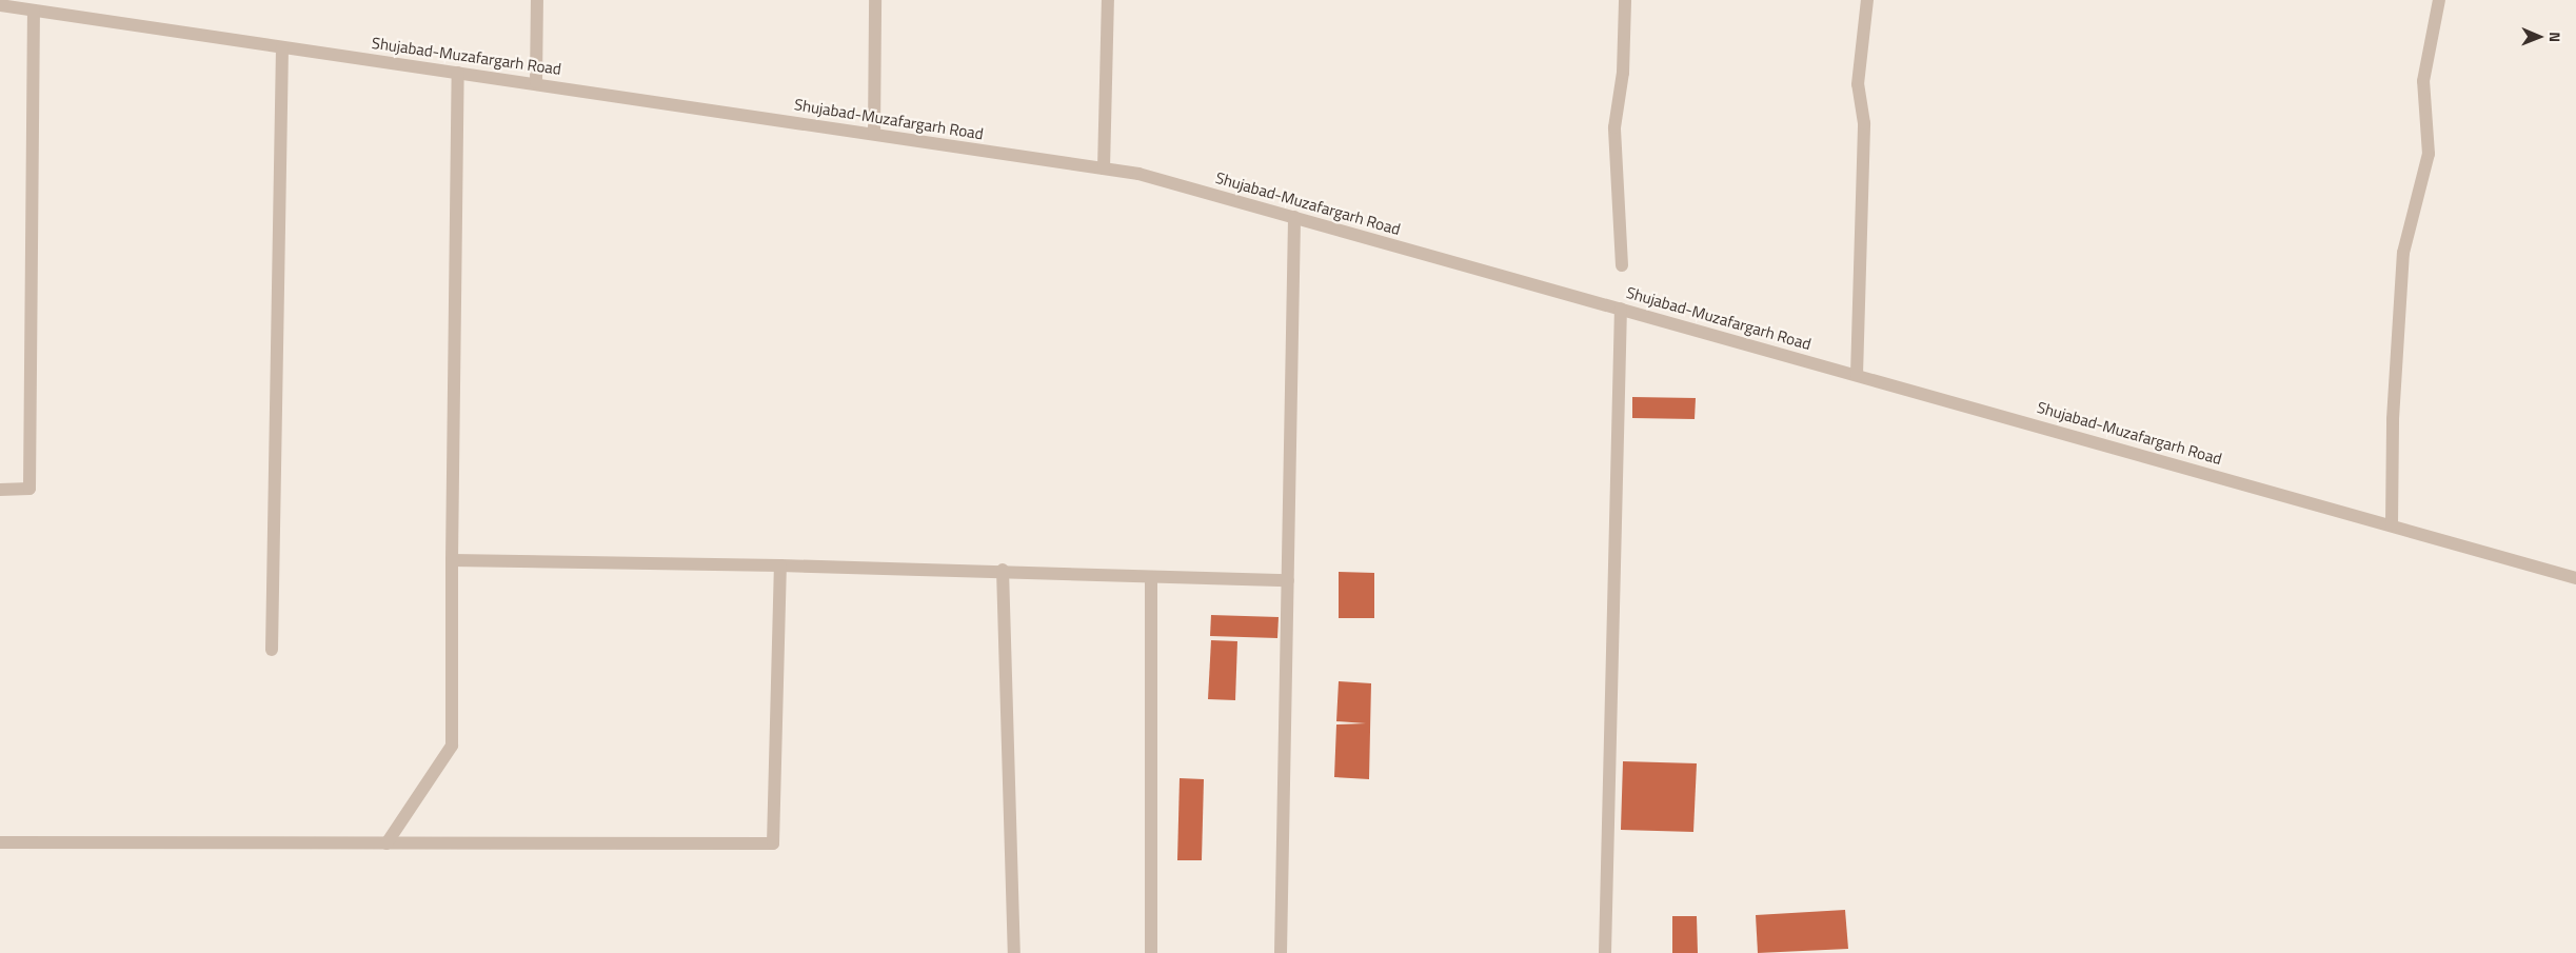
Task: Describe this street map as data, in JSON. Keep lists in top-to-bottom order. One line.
{"streets":{"street":["Shujabad-Muzafargarh Road"]},"north":"right"}
